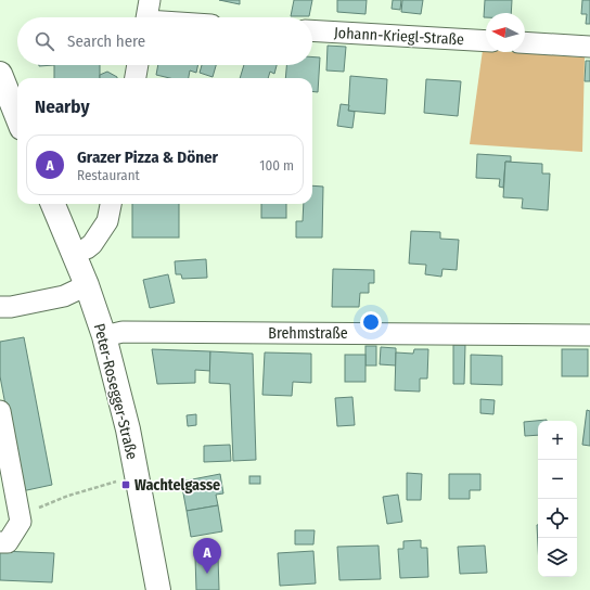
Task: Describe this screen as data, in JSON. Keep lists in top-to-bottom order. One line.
{"streets":{"main road":["Peter-Rosegger-Straße"],"street":["Johann-Kriegl-Straße","Brehmstraße"]},"crossings":[["Brehmstraße","Peter-Rosegger-Straße"]],"places":{"transit":["Wachtelgasse"]},"north":"left","page":{"search":"Search here","heading":"Nearby","list":[{"mark":"A","name":"Grazer Pizza & Döner","note":"Restaurant","value":"100 m"}],"map_buttons":["+","−"],"pins":"A"}}
